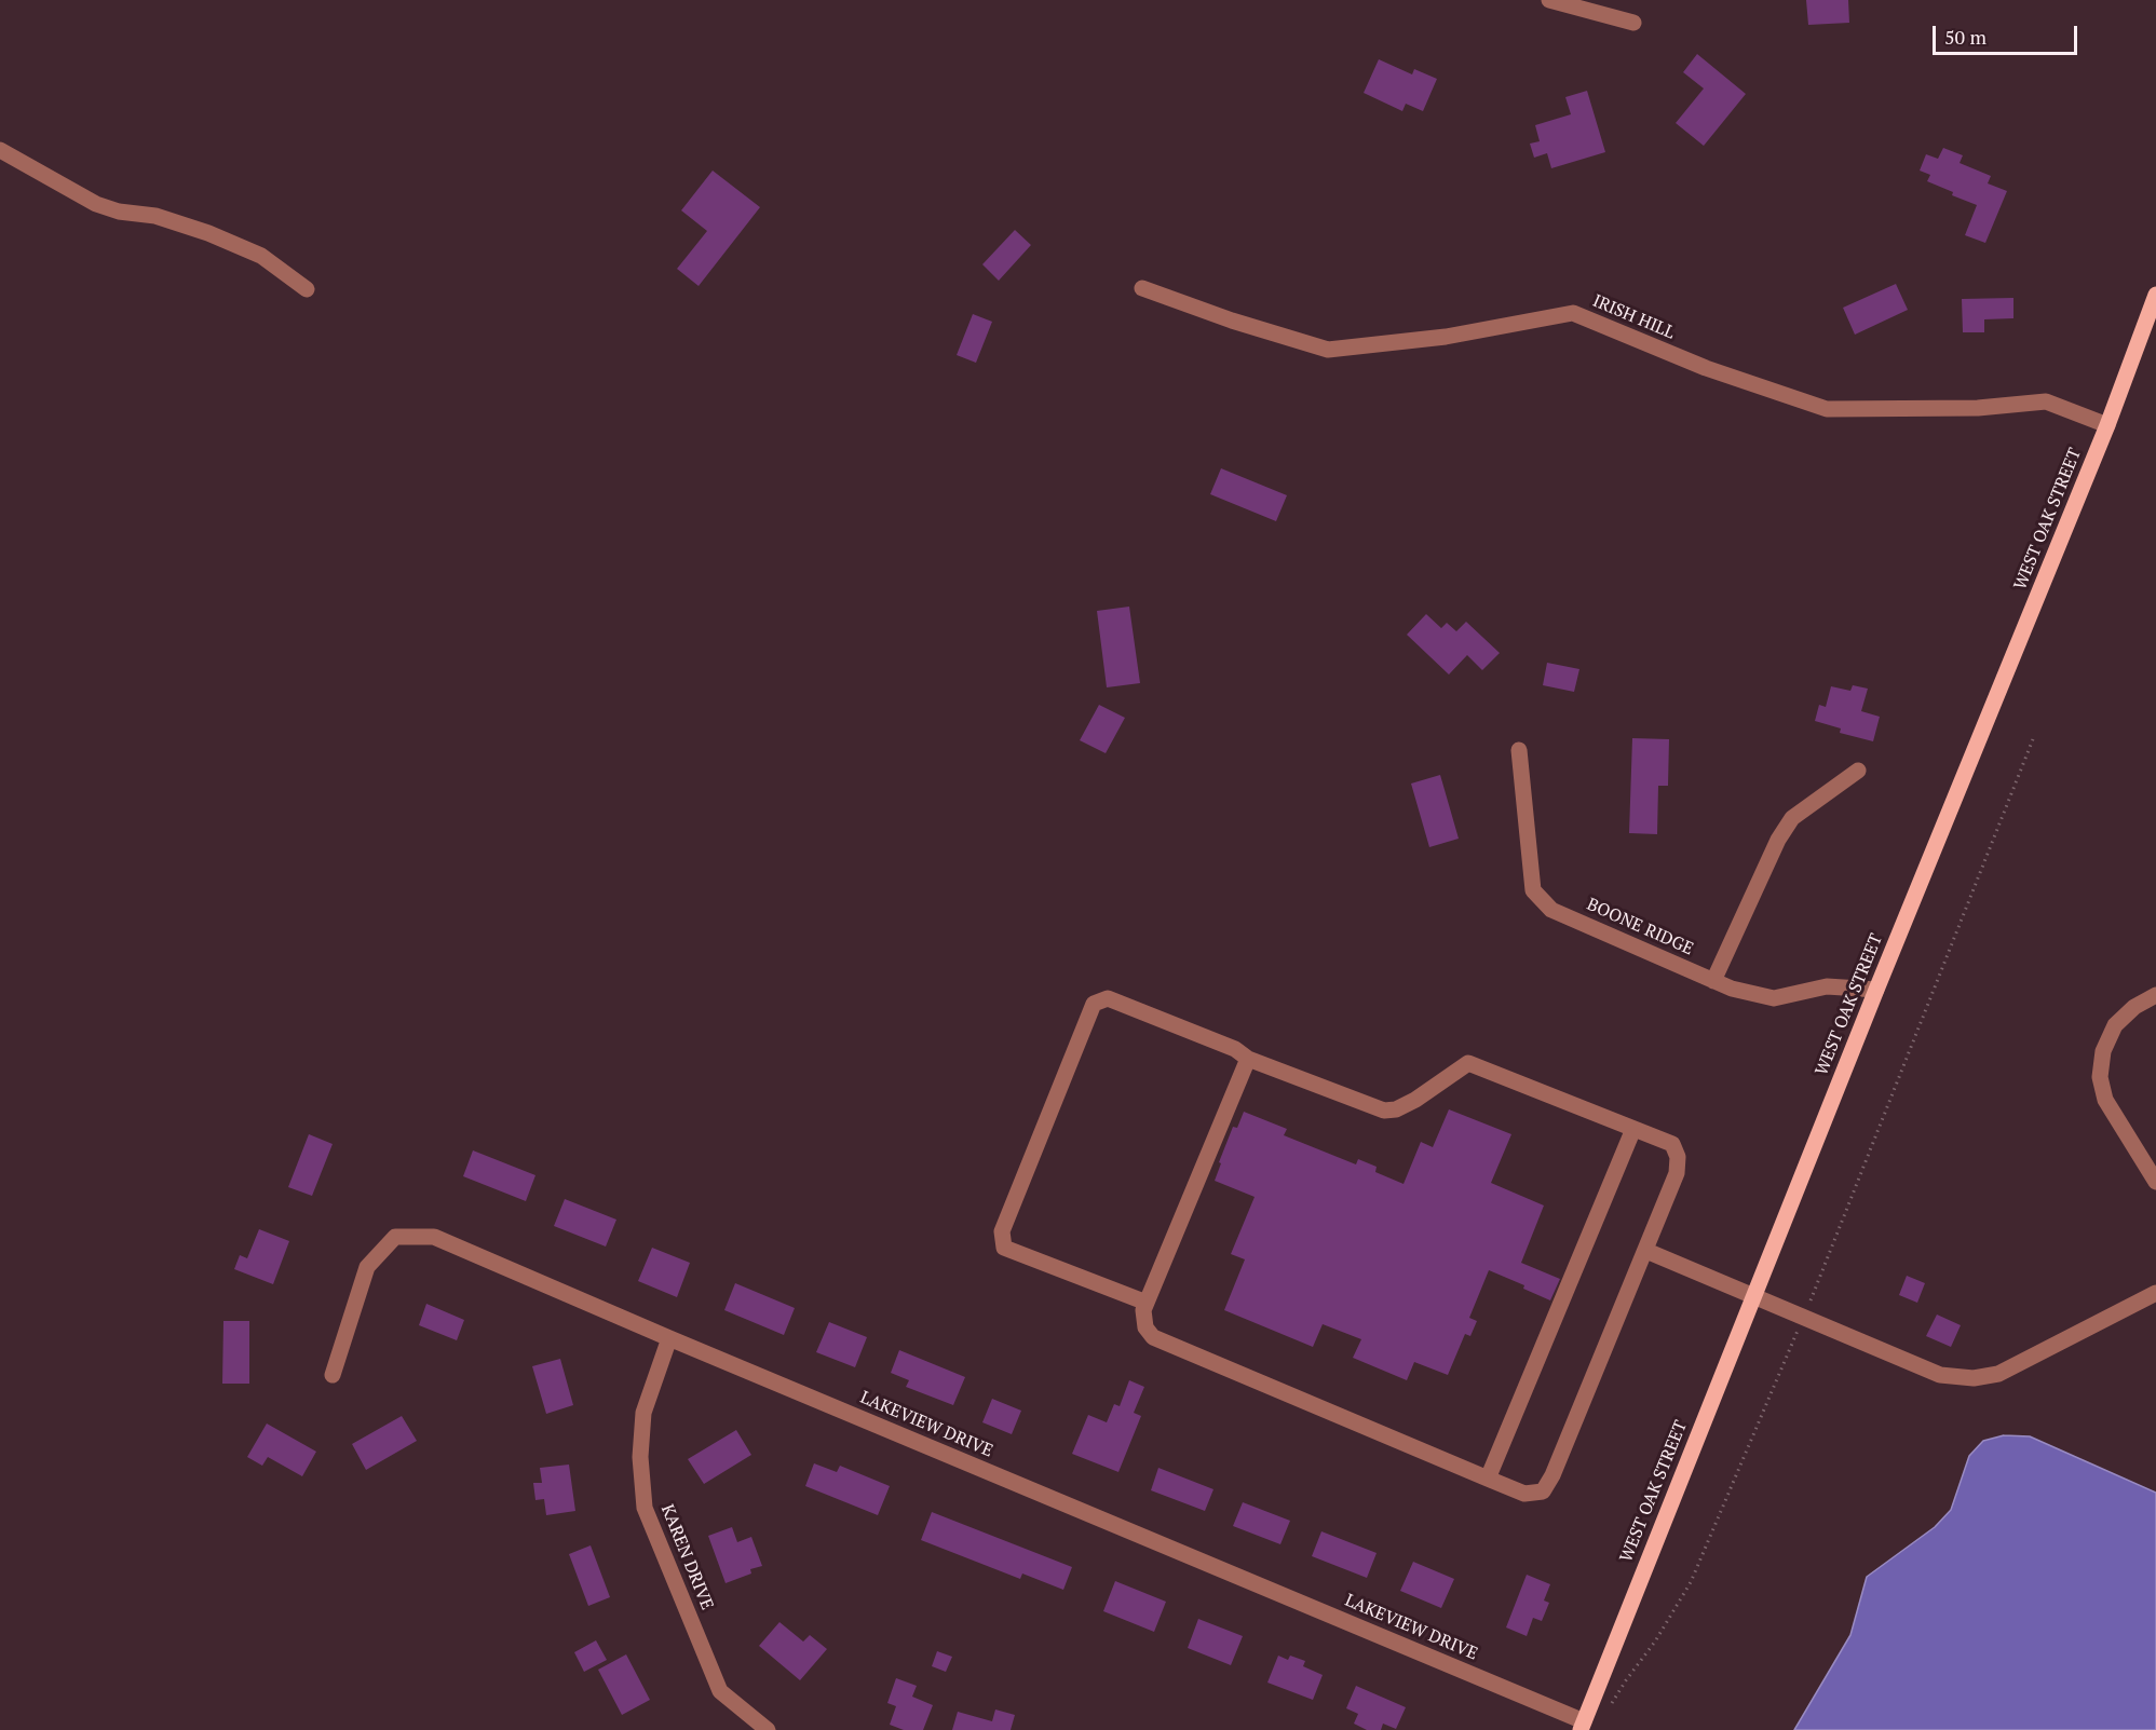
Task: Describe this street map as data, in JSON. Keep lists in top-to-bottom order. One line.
{"streets":{"main road":["WEST OAK STREET"],"street":["IRISH HILL","BOONE RIDGE","LAKEVIEW DRIVE","KAREN DRIVE"]},"crossings":[["IRISH HILL","WEST OAK STREET"],["WEST OAK STREET","BOONE RIDGE"],["WEST OAK STREET","LAKEVIEW DRIVE"],["LAKEVIEW DRIVE","KAREN DRIVE"]],"scale_bar":"50 m"}
